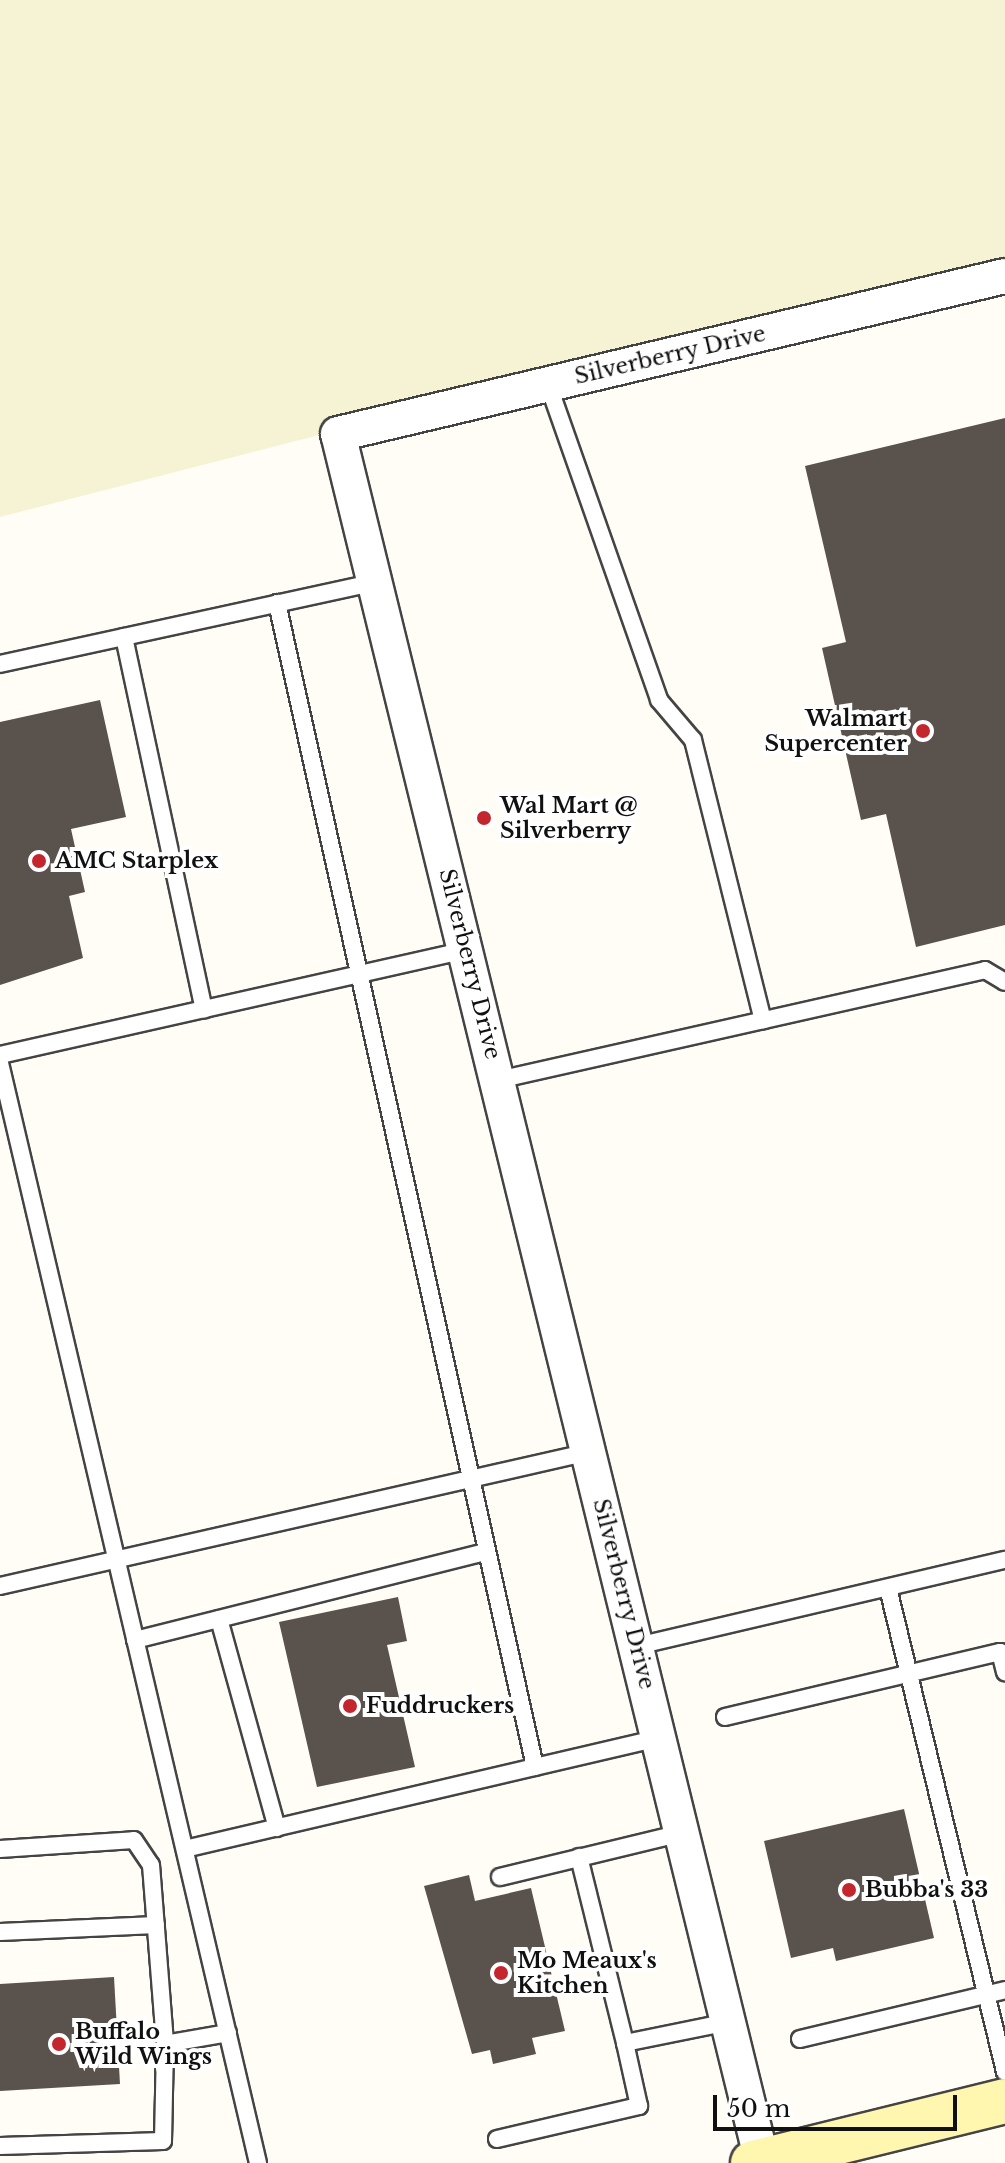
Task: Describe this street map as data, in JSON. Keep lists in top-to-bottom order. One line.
{"streets":{"street":["Silverberry Drive"]},"places":["Walmart Supercenter","Wal Mart @ Silverberry","AMC Starplex","Fuddruckers","Bubba's 33","Mo Meaux's Kitchen","Buffalo Wild Wings"],"scale_bar":"50 m"}
